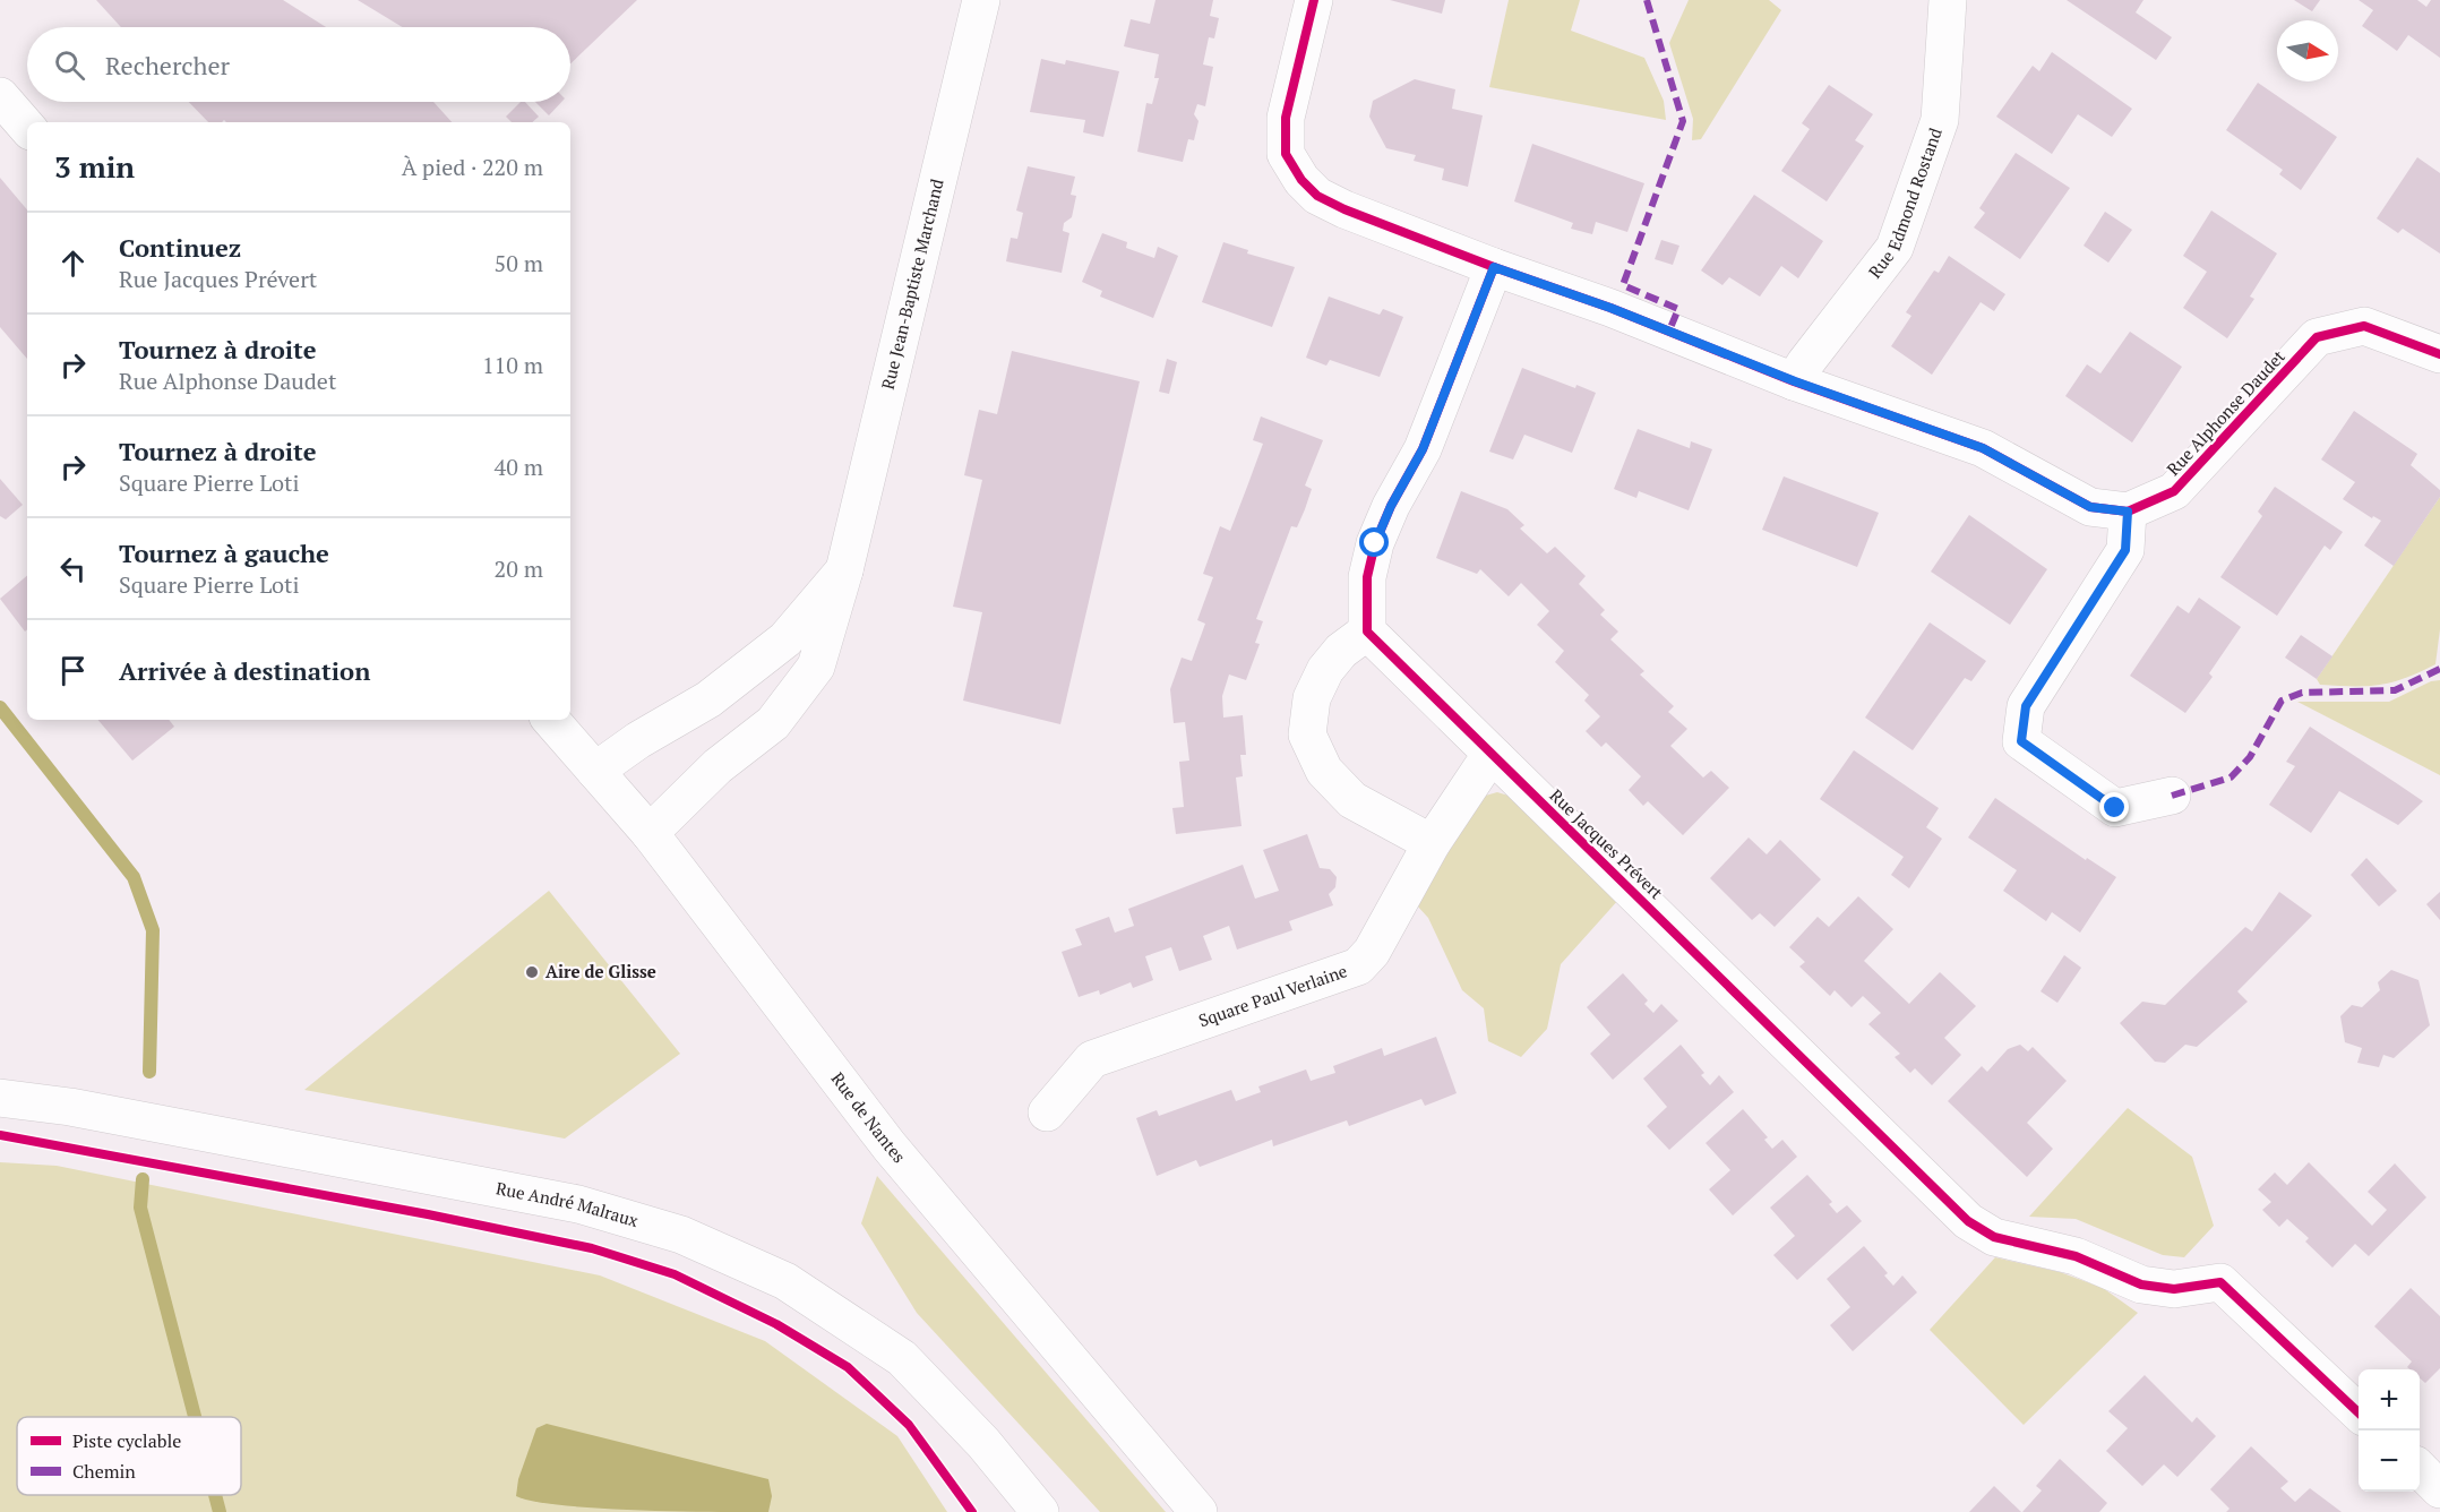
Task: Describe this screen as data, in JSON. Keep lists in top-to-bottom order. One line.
{"streets":{"street":["Rue Edmond Rostand","Rue Jean-Baptiste Marchand","Rue Alphonse Daudet","Rue Jacques Prévert","Square Paul Verlaine","Rue de Nantes","Rue André Malraux"]},"crossings":[["Rue Jean-Baptiste Marchand","Rue de Nantes"],["Rue Jacques Prévert","Square Paul Verlaine"]],"places":["Aire de Glisse"],"legend":["Piste cyclable","Chemin"],"north":"right","page":{"search":"Rechercher","heading":["3 min","À pied · 220 m"],"list":[["Continuez","Rue Jacques Prévert","50 m"],["Tournez à droite","Rue Alphonse Daudet","110 m"],["Tournez à droite","Square Pierre Loti","40 m"],["Tournez à gauche","Square Pierre Loti","20 m"],"Arrivée à destination"],"map_buttons":["+","−"]}}
